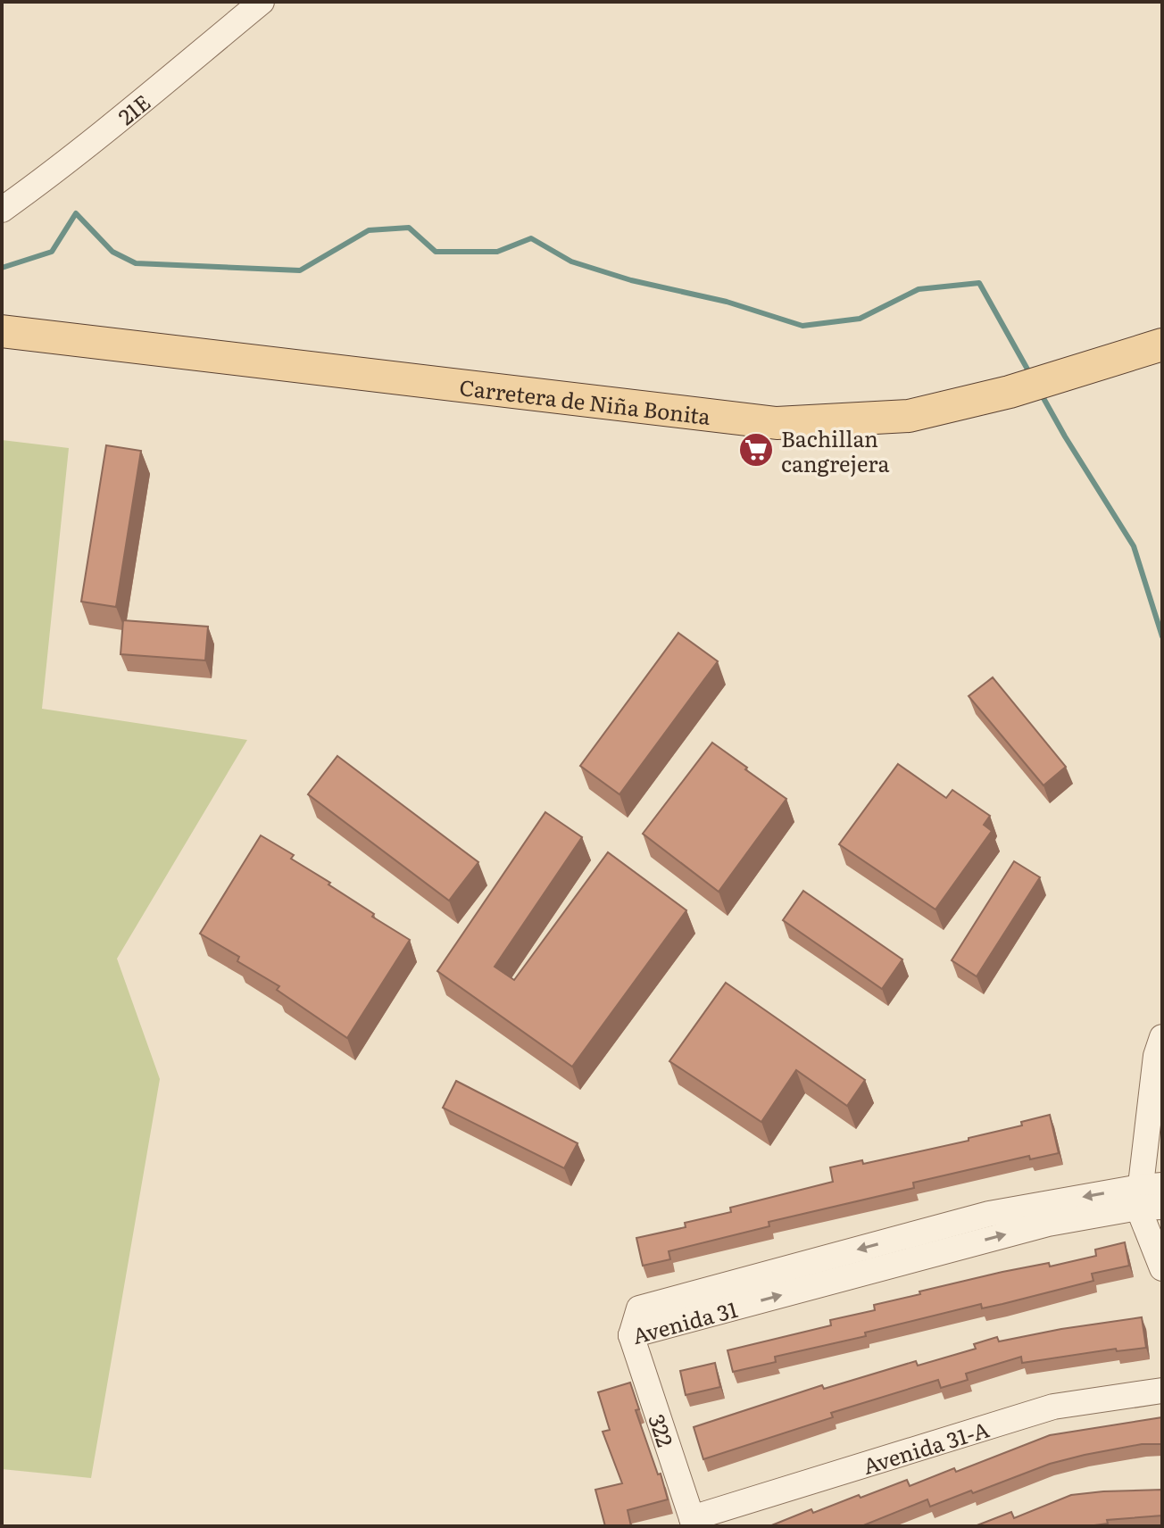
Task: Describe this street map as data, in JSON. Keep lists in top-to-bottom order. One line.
{"streets":{"main road":["Carretera de Niña Bonita"],"street":["21E","Avenida 31","322","Avenida 31-A"]},"crossings":[["Avenida 31","322"],["322","Avenida 31-A"]],"places":{"supermarket":["Bachillan cangrejera"]}}
